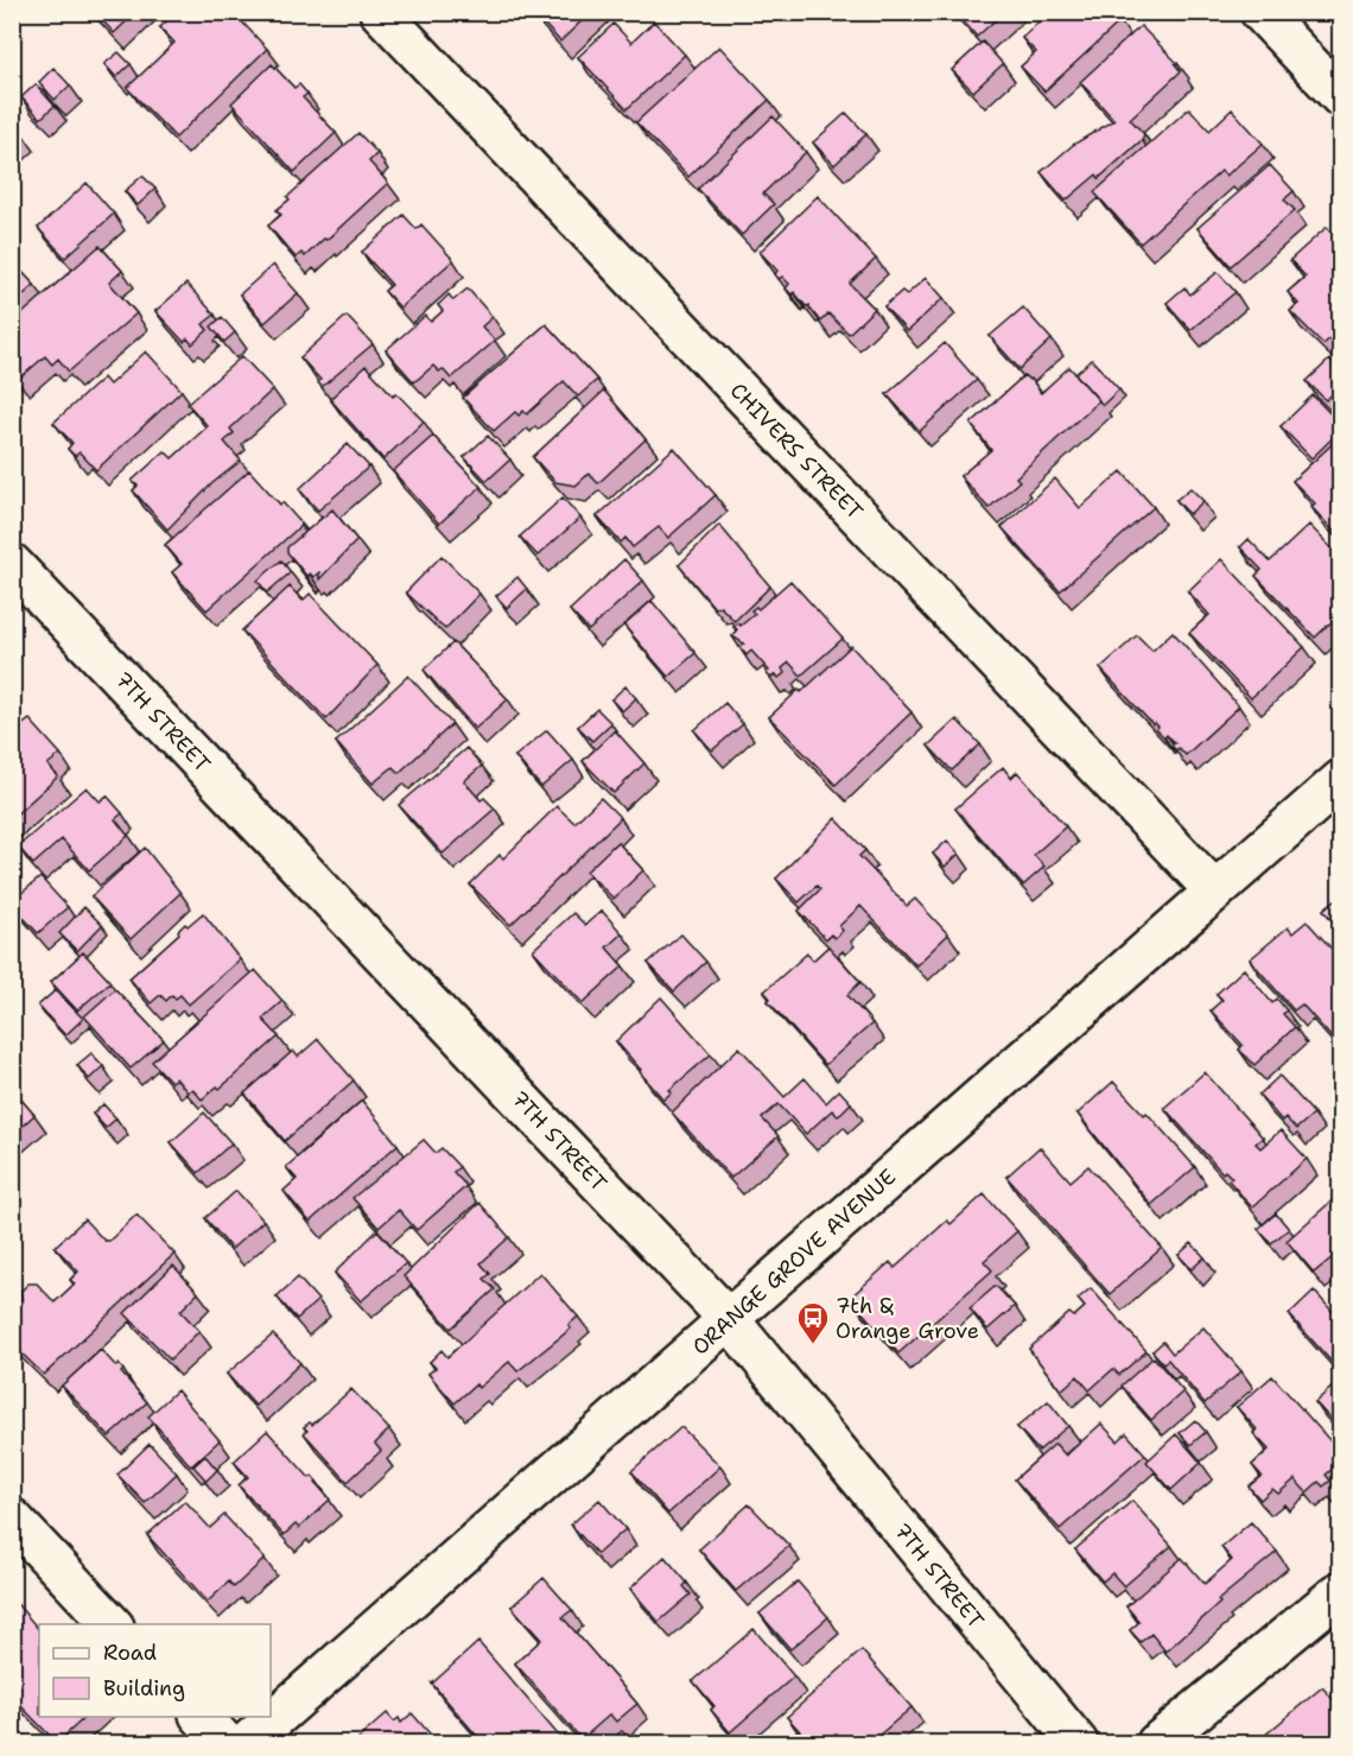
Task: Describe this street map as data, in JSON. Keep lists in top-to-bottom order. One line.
{"streets":{"street":["CHIVERS STREET","7TH STREET","ORANGE GROVE AVENUE"]},"crossings":[["CHIVERS STREET","ORANGE GROVE AVENUE"],["7TH STREET","ORANGE GROVE AVENUE"]],"places":{"bus stop":["7th & Orange Grove"]},"legend":["Road","Building"]}
